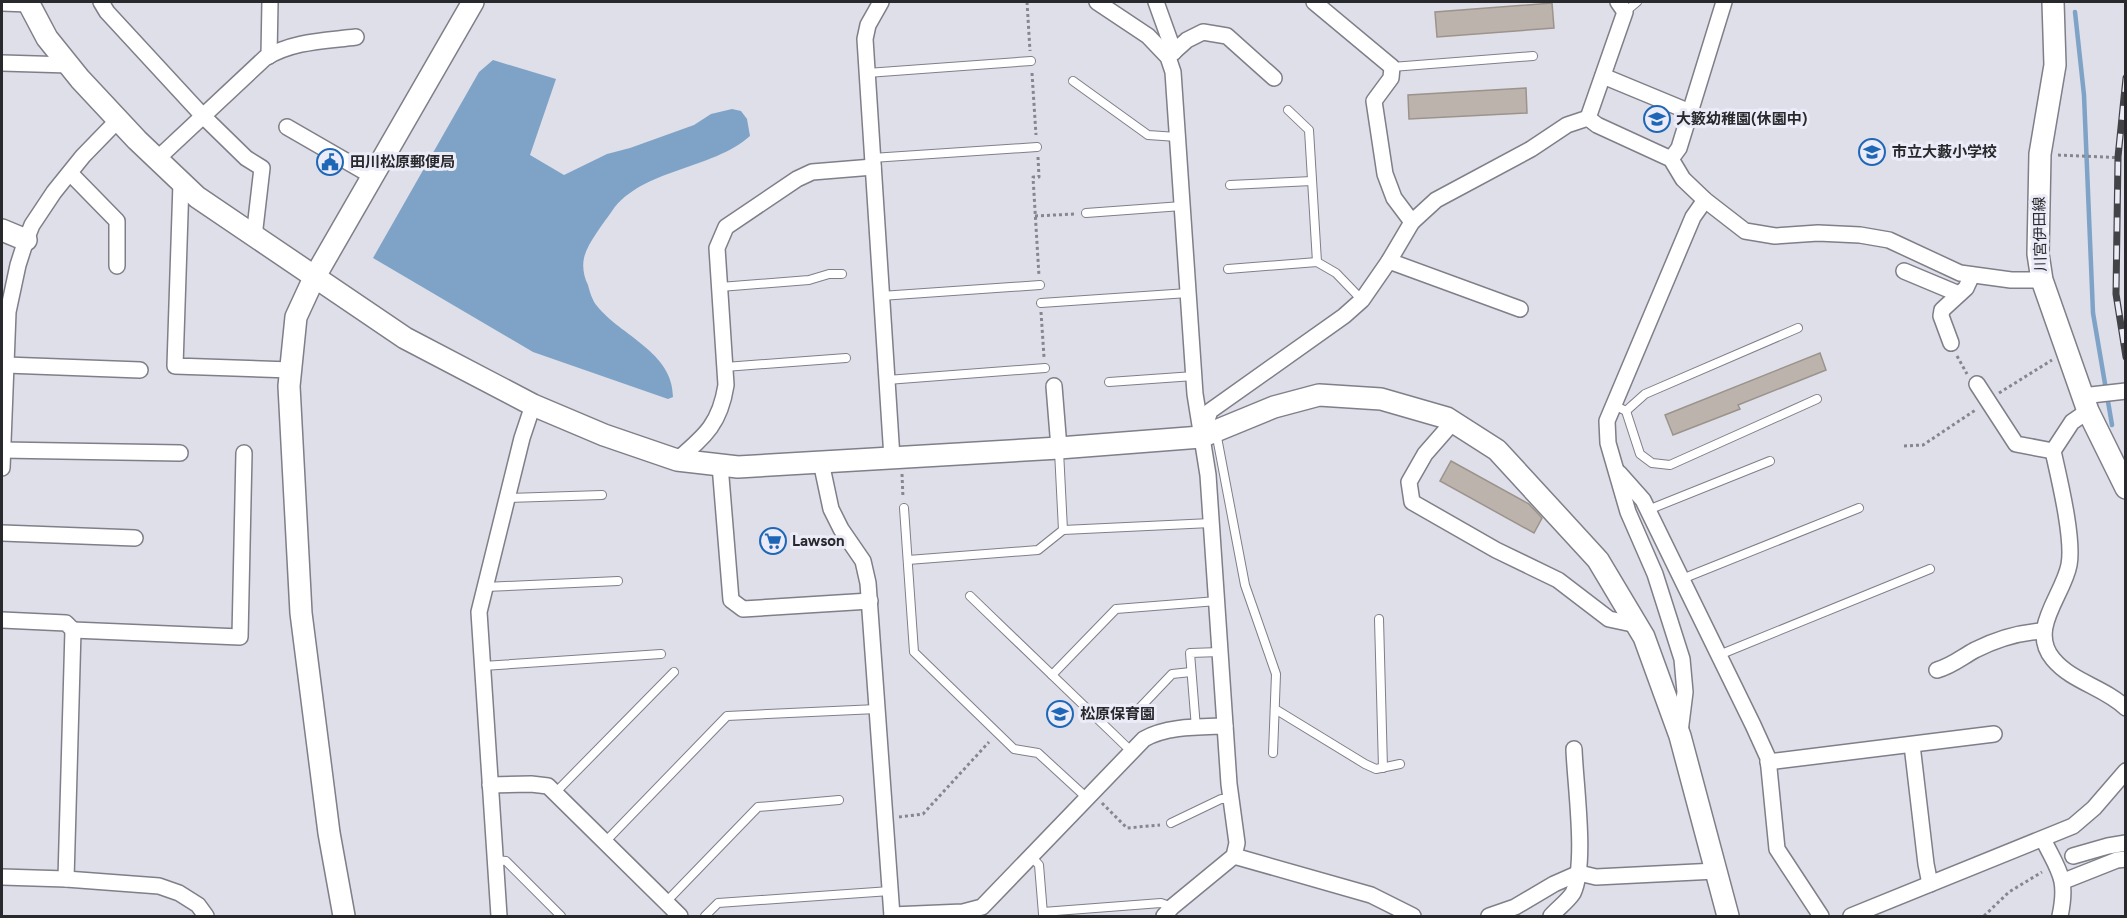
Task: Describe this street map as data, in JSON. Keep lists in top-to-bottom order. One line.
{"streets":{"street":["川宮伊田線"]},"places":{"school or university":["大籔幼稚園(休園中)","市立大藪小学校","松原保育園"],"public building":["田川松原郵便局"],"supermarket":["Lawson"]}}
